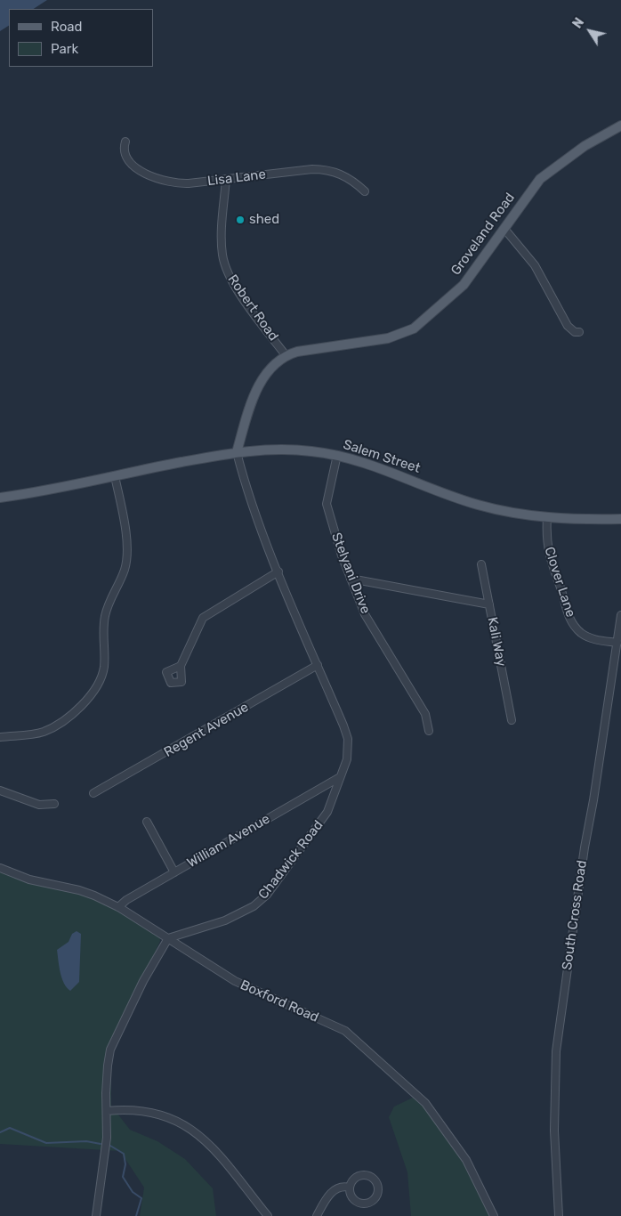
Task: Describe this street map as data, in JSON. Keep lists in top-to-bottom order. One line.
{"streets":{"main road":["Groveland Road","Salem Street"],"street":["Lisa Lane","Robert Road","Stelyani Drive","Clover Lane","Kali Way","Regent Avenue","William Avenue","Chadwick Road","South Cross Road","Boxford Road"]},"crossings":[["Lisa Lane","Robert Road"],["Groveland Road","Robert Road"],["Salem Street","Stelyani Drive"],["Salem Street","Clover Lane"],["Salem Street","Chadwick Road"],["Clover Lane","South Cross Road"],["Regent Avenue","Chadwick Road"],["William Avenue","Chadwick Road"],["William Avenue","Boxford Road"],["Chadwick Road","Boxford Road"]],"places":["shed"],"legend":["Road","Park"],"north":"top left"}
